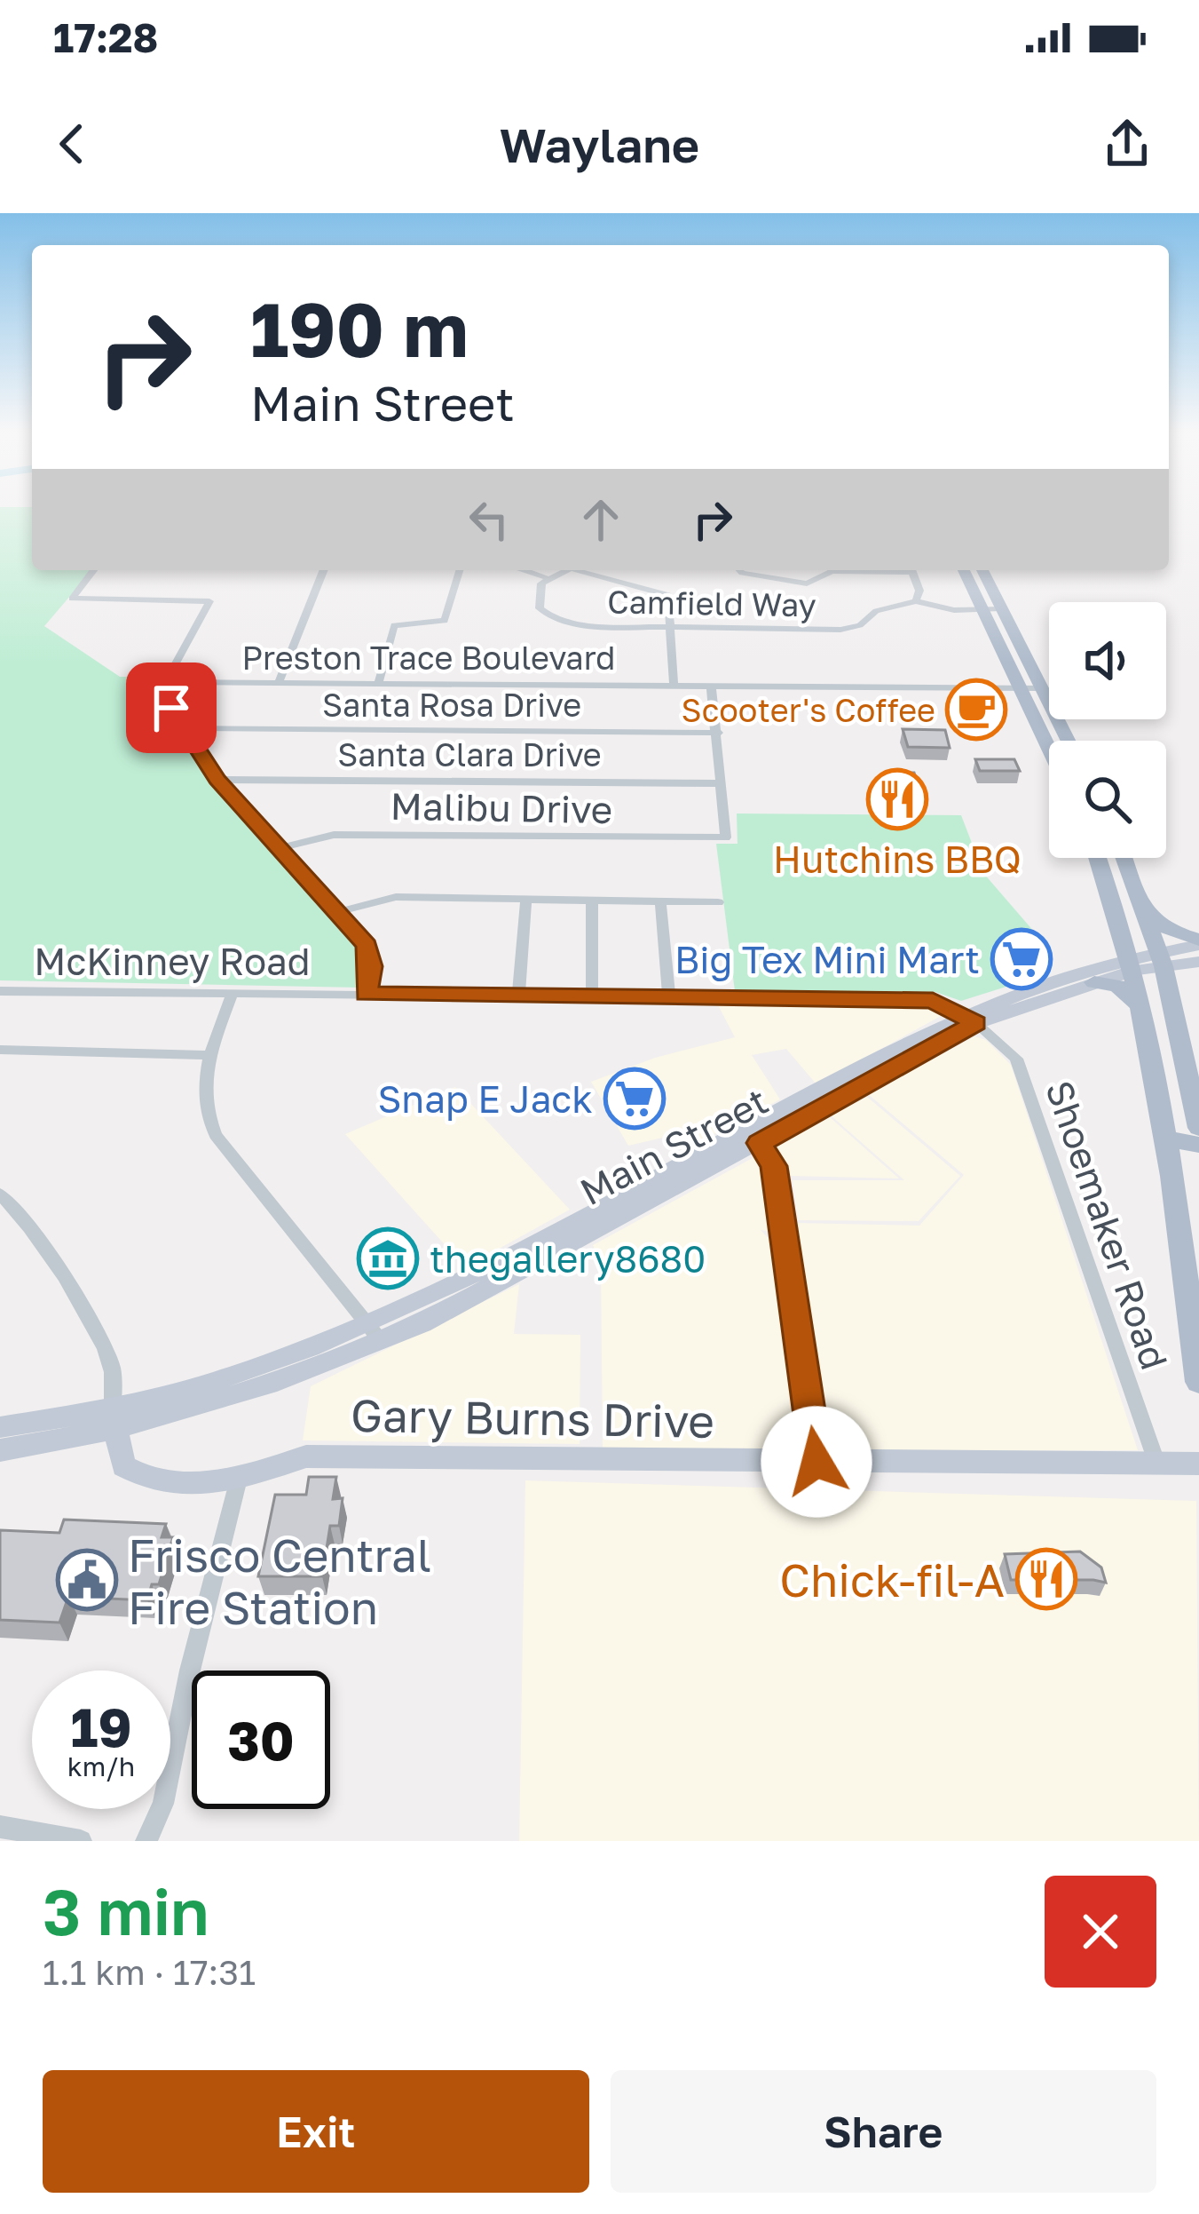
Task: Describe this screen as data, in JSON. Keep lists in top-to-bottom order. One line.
{"streets":{"main road":["Main Street","Gary Burns Drive"],"street":["Camfield Way","Preston Trace Boulevard","Santa Rosa Drive","Santa Clara Drive","Malibu Drive","McKinney Road","Shoemaker Road"]},"crossings":[["Santa Clara Drive","Malibu Drive"],["McKinney Road","Main Street"],["McKinney Road","Shoemaker Road"],["Main Street","Shoemaker Road"],["Main Street","Gary Burns Drive"],["Shoemaker Road","Gary Burns Drive"]],"places":{"cafe":["Scooter's Coffee"],"restaurant":["Hutchins BBQ","Chick-fil-A"],"supermarket":["Big Tex Mini Mart","Snap E Jack"],"museum":["thegallery8680"],"public building":["Frisco Central Fire Station"]},"page":{"status":"17:28","header":"Waylane","turn":["190 m","Main Street"],"speed":"19 km/h","limit":"30","heading":["3 min","1.1 km · 17:31"],"buttons":["Exit","Share"]}}
